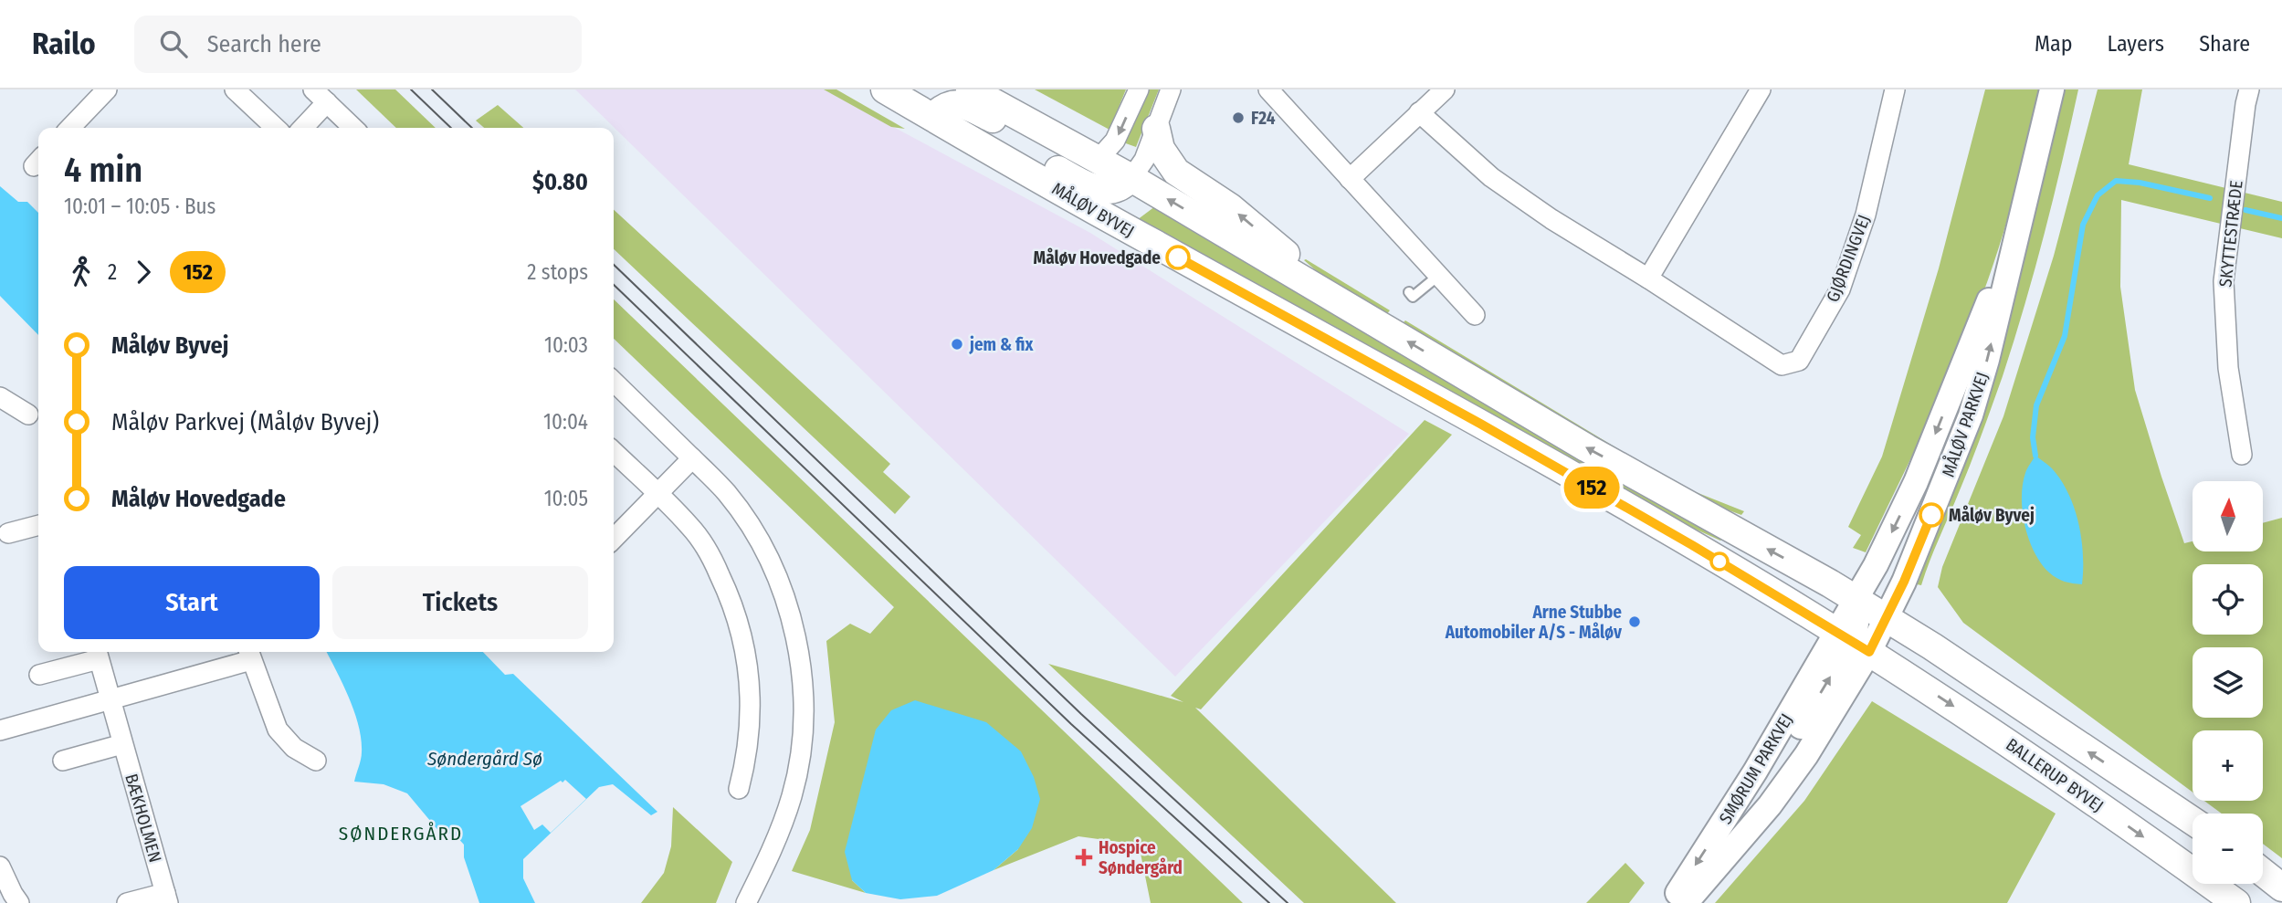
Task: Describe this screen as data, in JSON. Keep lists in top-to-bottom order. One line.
{"streets":{"main road":["MÅLØV BYVEJ","BALLERUP BYVEJ"],"street":["SKYTTESTRÆDE","GJØRDINGVEJ","MÅLØV PARKVEJ","SMØRUM PARKVEJ","BÆKHOLMEN"]},"crossings":[["MÅLØV BYVEJ","MÅLØV PARKVEJ"],["MÅLØV BYVEJ","SMØRUM PARKVEJ"],["MÅLØV BYVEJ","BALLERUP BYVEJ"],["MÅLØV PARKVEJ","SMØRUM PARKVEJ"],["MÅLØV PARKVEJ","BALLERUP BYVEJ"],["SMØRUM PARKVEJ","BALLERUP BYVEJ"]],"districts":["SØNDERGÅRD"],"water":["Søndergård Sø"],"places":{"other":["F24","Måløv Hovedgade","jem & fix","Måløv Byvej","Arne Stubbe Automobiler A/S - Måløv"],"health":["Hospice Søndergård"]},"lines":["bus line 152"],"north":"top","page":{"header":"Railo","search":"Search here","nav":["Map","Layers","Share"],"on_map":"152","heading":["4 min","10:01 – 10:05 · Bus","$0.80"],"legs":["2","152","2 stops"],"list":[{"name":"Måløv Byvej","value":"10:03"},{"name":"Måløv Parkvej (Måløv Byvej)","value":"10:04"},{"name":"Måløv Hovedgade","value":"10:05"}],"map_buttons":["+","−"],"buttons":["Start","Tickets"]}}
